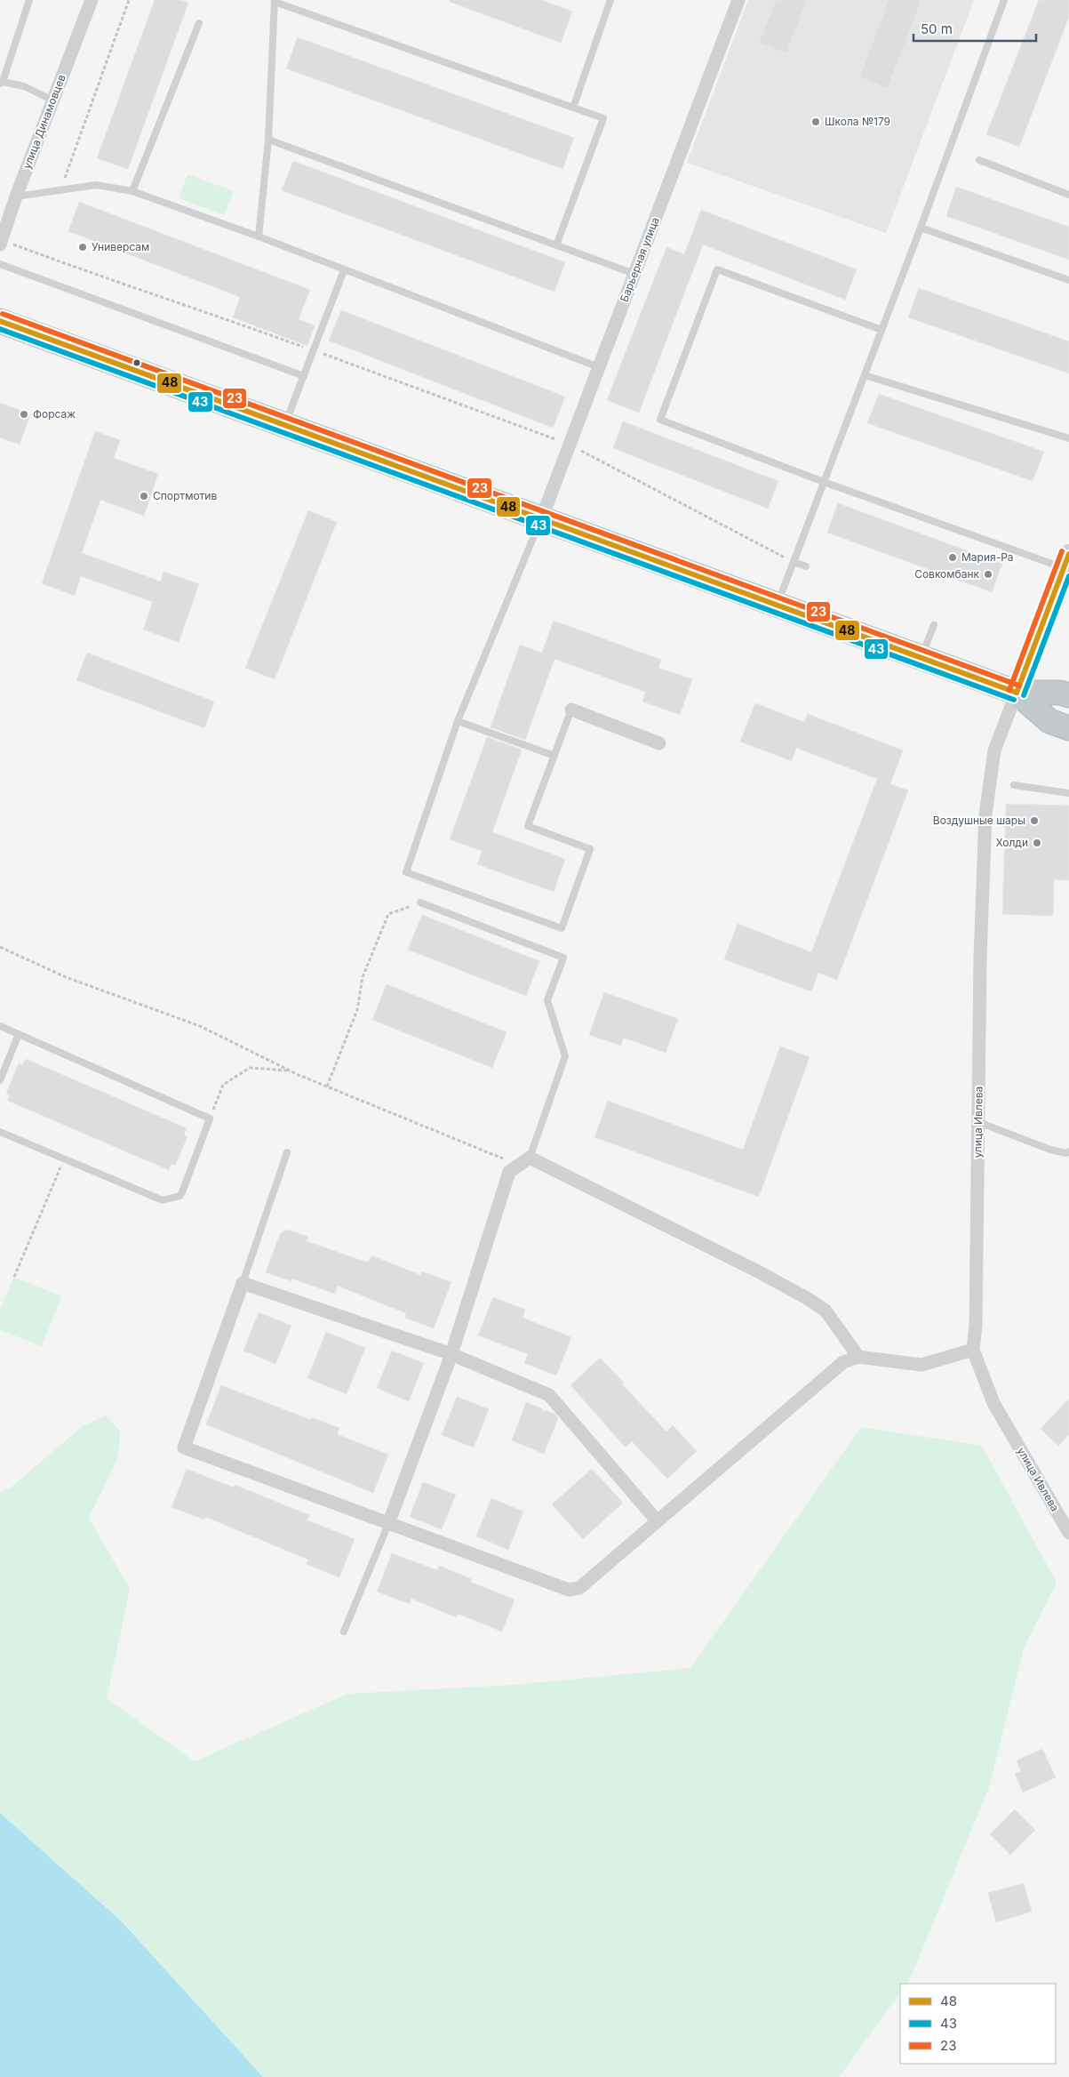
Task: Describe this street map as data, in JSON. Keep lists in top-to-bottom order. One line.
{"streets":{"street":["улица Динамовцев","Барьерная улица","улица Ивлева"]},"places":["Школа №179","Универсам","Форсаж","Спортмотив","Мария-Ра","Совкомбанк","Воздушные шары","Холди"],"lines":["transit line 23","transit line 48","transit line 43"],"legend":["48","43","23"],"scale_bar":"50 m"}
